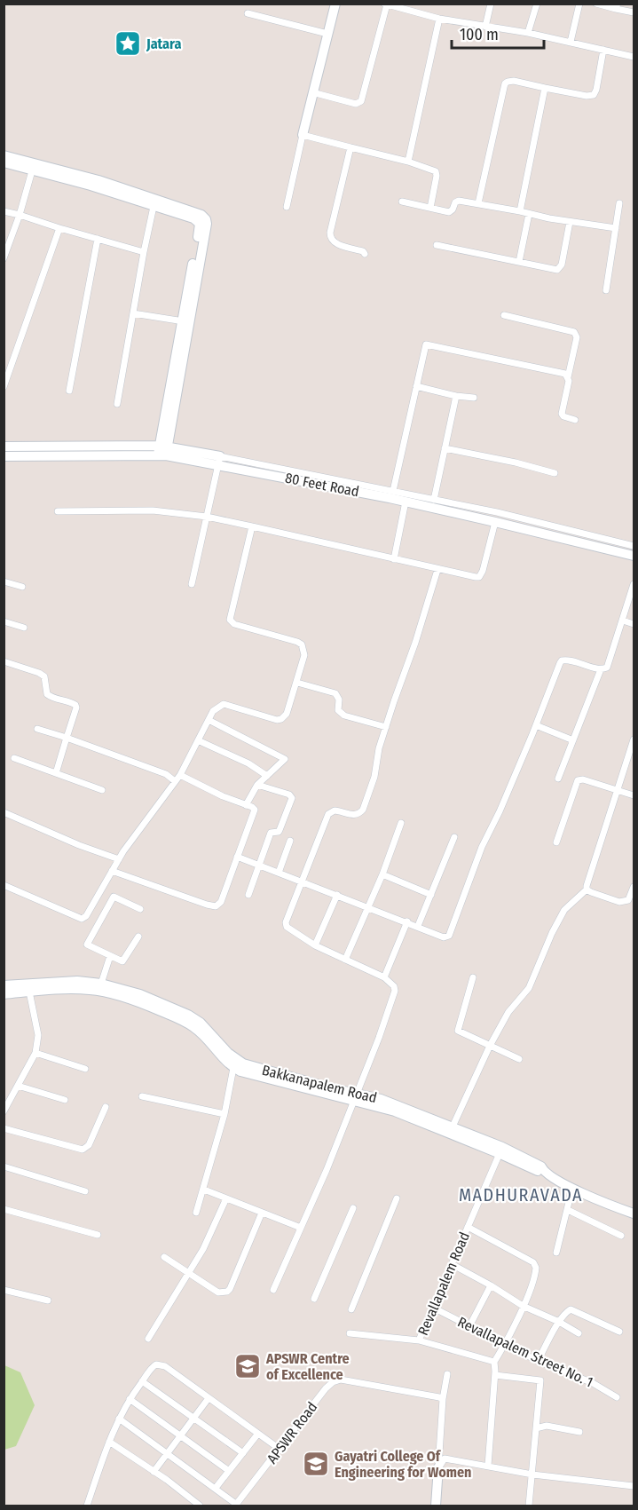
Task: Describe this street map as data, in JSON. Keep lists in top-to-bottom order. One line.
{"streets":{"street":["80 Feet Road","Bakkanapalem Road","Revallapalem Road","Revallapalem Street No. 1","APSWR Road"]},"crossings":[["Bakkanapalem Road","Revallapalem Road"],["Revallapalem Road","Revallapalem Street No. 1"]],"districts":["MADHURAVADA"],"places":{"place":["Jatara"],"school or university":["APSWR Centre of Excellence","Gayatri College Of Engineering for Women"]},"scale_bar":"100 m"}
